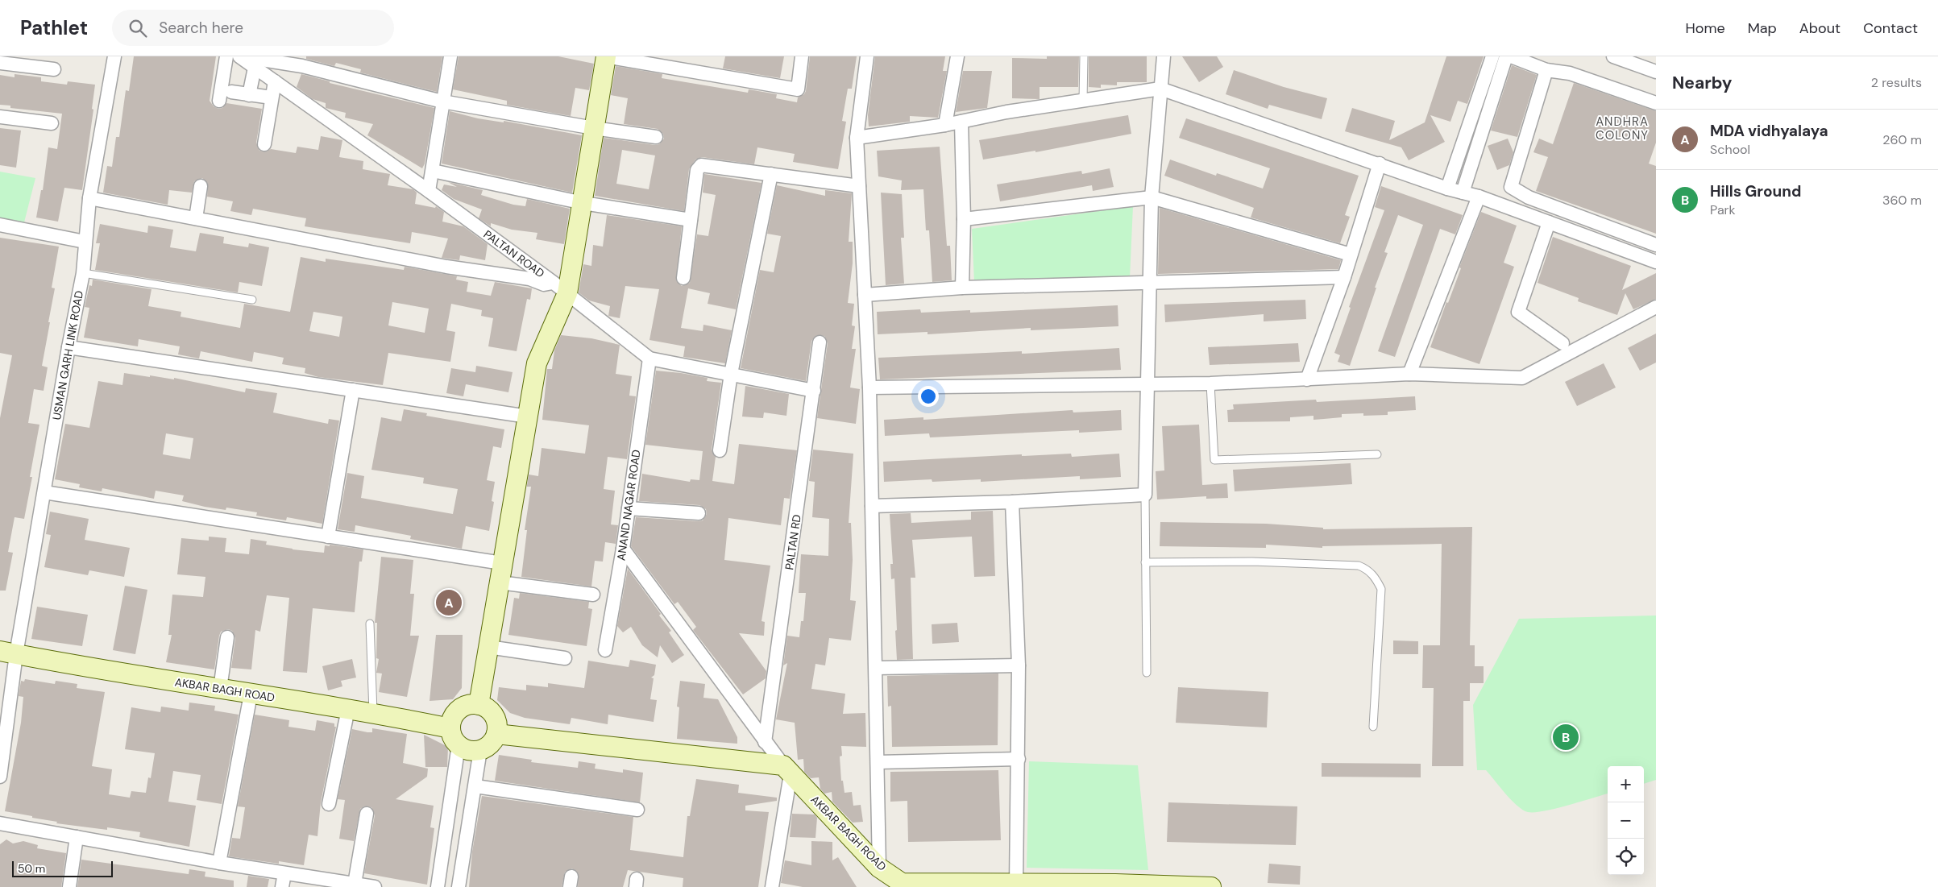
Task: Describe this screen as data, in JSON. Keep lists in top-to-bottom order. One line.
{"streets":{"street":["PALTAN ROAD","USMAN GARH LINK ROAD","ANAND NAGAR ROAD","PALTAN RD","AKBAR BAGH ROAD"]},"crossings":[["PALTAN ROAD","ANAND NAGAR ROAD"],["PALTAN ROAD","PALTAN RD"],["USMAN GARH LINK ROAD","AKBAR BAGH ROAD"]],"districts":["ANDHRA COLONY"],"scale_bar":"50 m","page":{"header":"Pathlet","search":"Search here","nav":["Home","Map","About","Contact"],"heading":["Nearby","2 results"],"list":[{"mark":"A","name":"MDA vidhyalaya","note":"School","value":"260 m"},{"mark":"B","name":"Hills Ground","note":"Park","value":"360 m"}],"pins":["A","B"],"map_buttons":["+","−"],"scale":"50 m"}}
